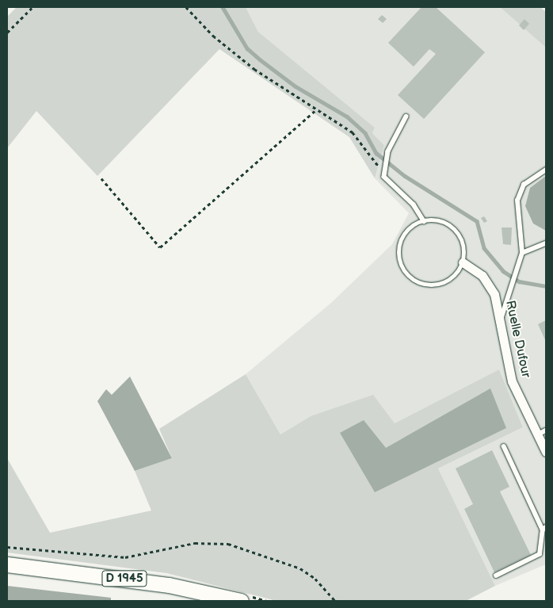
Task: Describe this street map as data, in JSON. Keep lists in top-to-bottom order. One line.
{"streets":{"main road":["D 1945"],"street":["Ruelle Dufour"]}}
